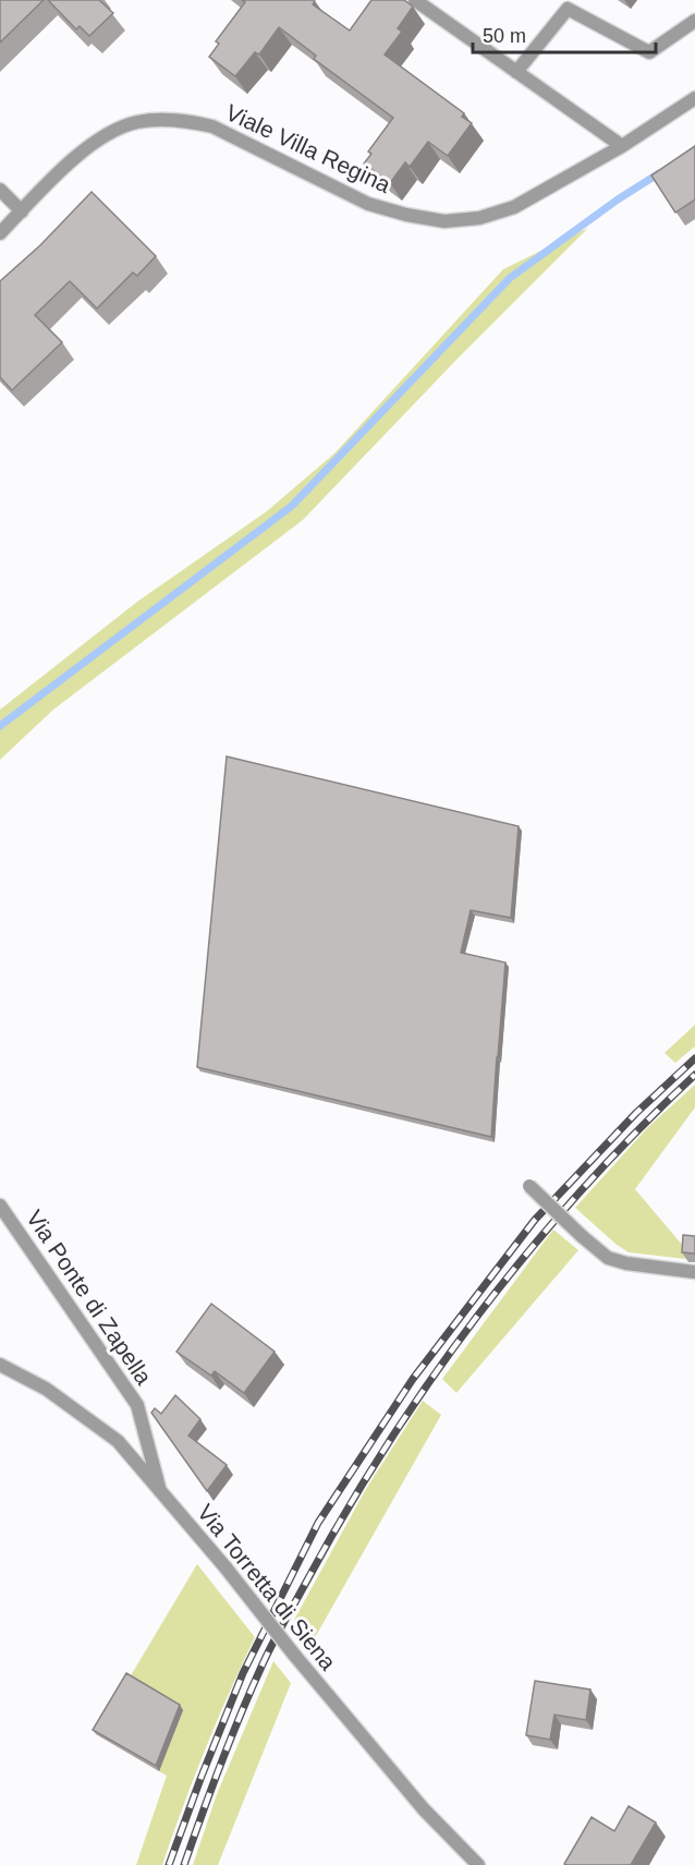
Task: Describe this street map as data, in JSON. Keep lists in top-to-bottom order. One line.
{"streets":{"street":["Viale Villa Regina","Via Ponte di Zapella","Via Torretta di Siena"]},"crossings":[["Via Ponte di Zapella","Via Torretta di Siena"]],"scale_bar":"50 m"}
